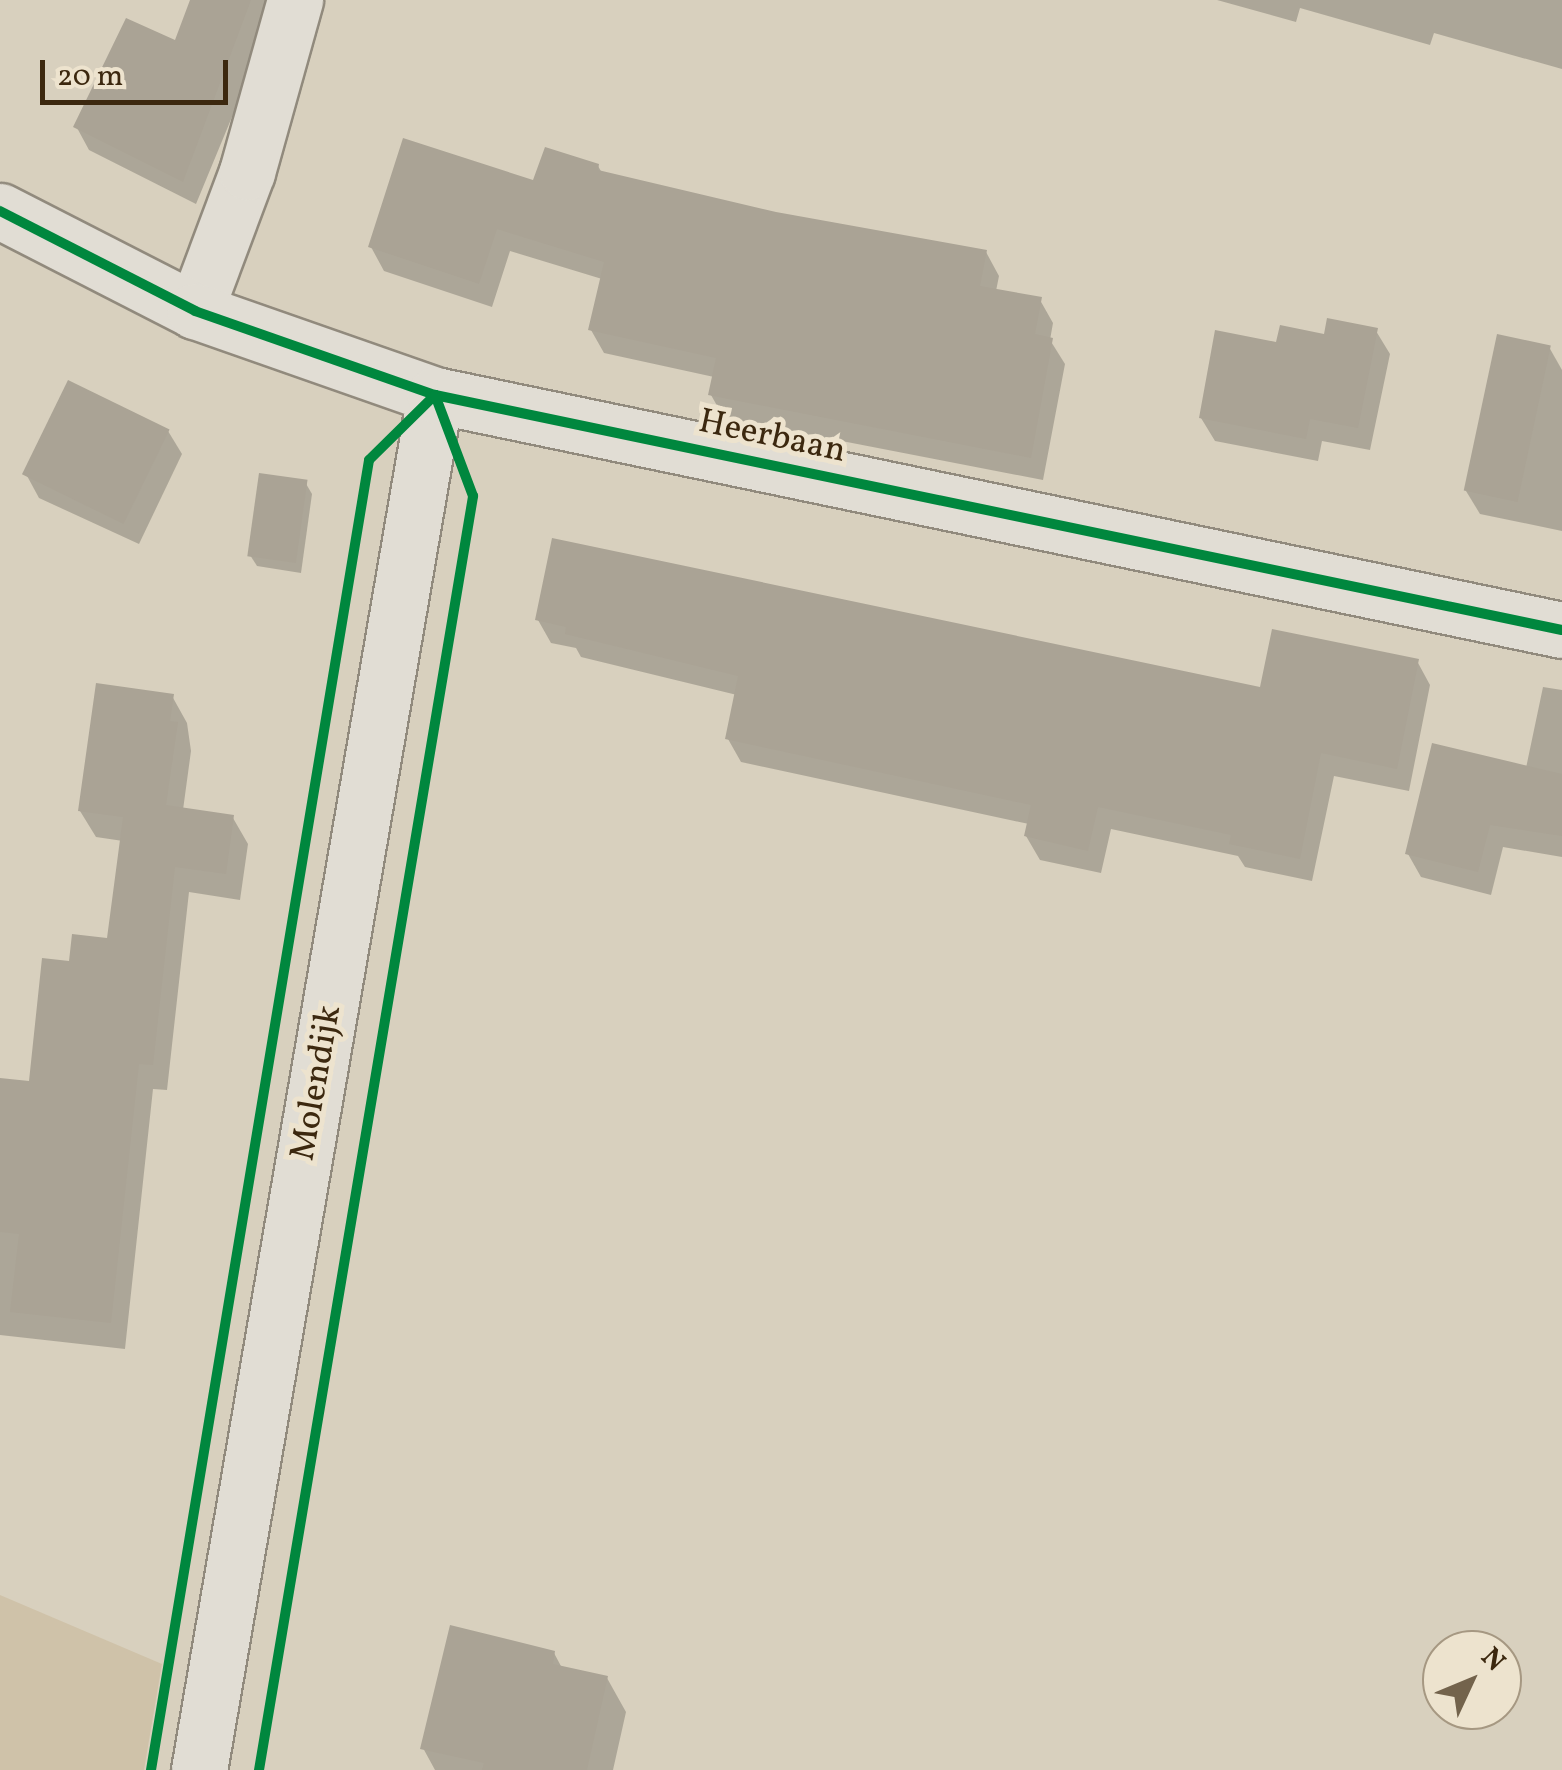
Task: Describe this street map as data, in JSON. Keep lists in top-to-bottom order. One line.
{"streets":{"street":["Heerbaan","Molendijk"]},"crossings":[["Heerbaan","Molendijk"]],"scale_bar":"20 m","north":"top right"}
